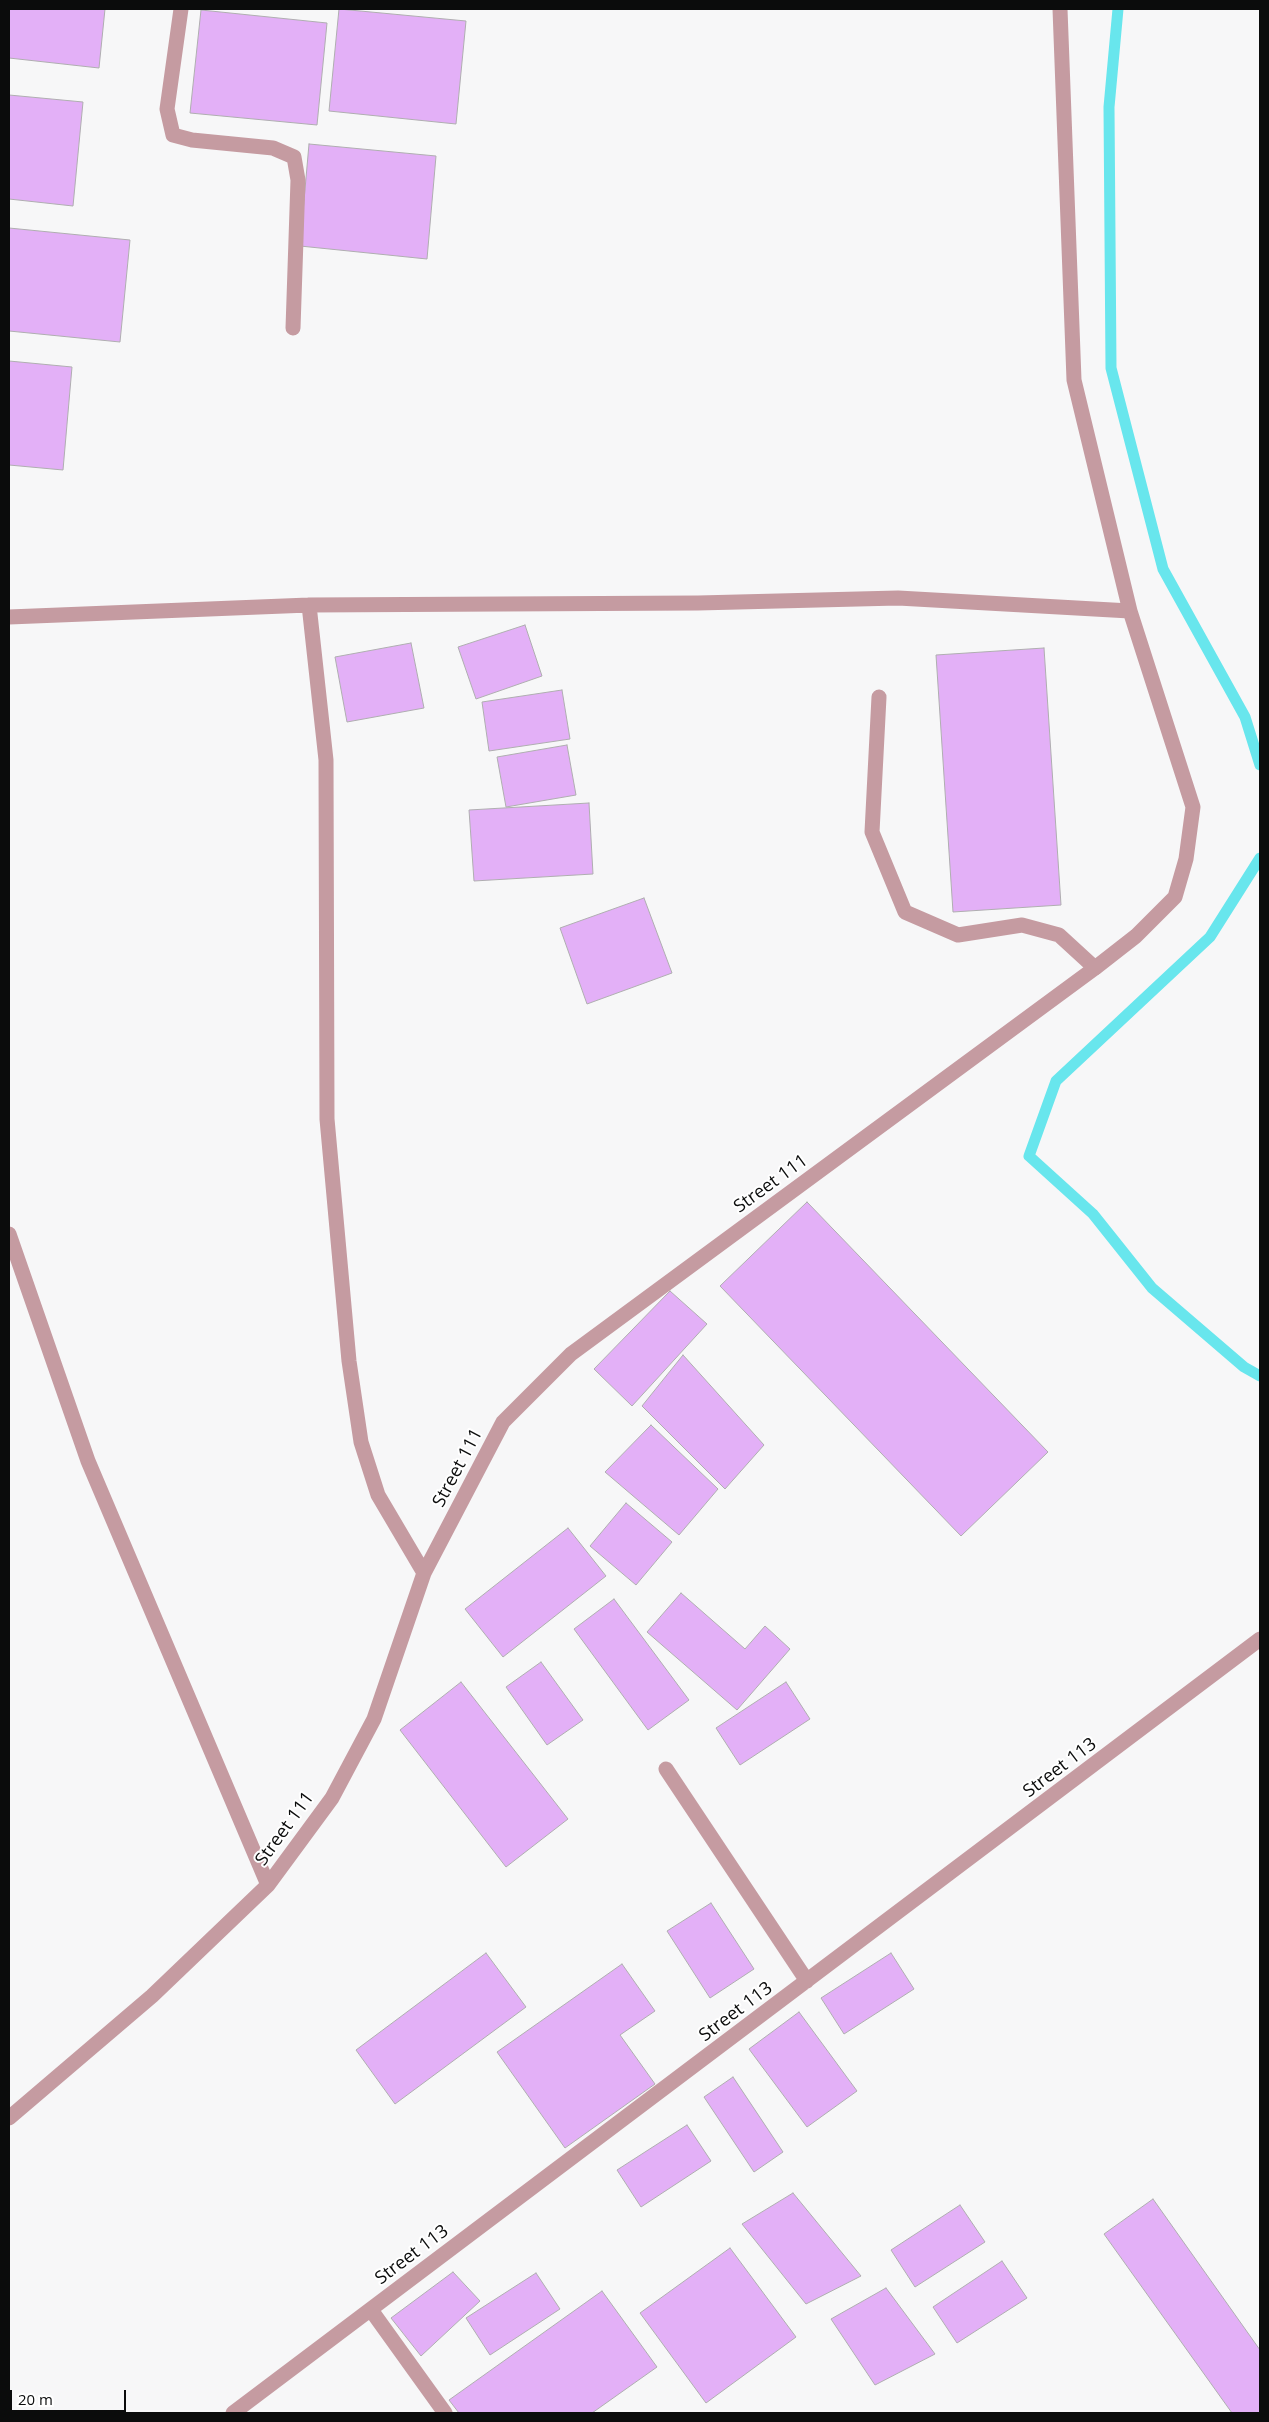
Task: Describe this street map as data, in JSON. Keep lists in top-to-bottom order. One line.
{"streets":{"street":["Street 111","Street 113"]},"scale_bar":"20 m"}
